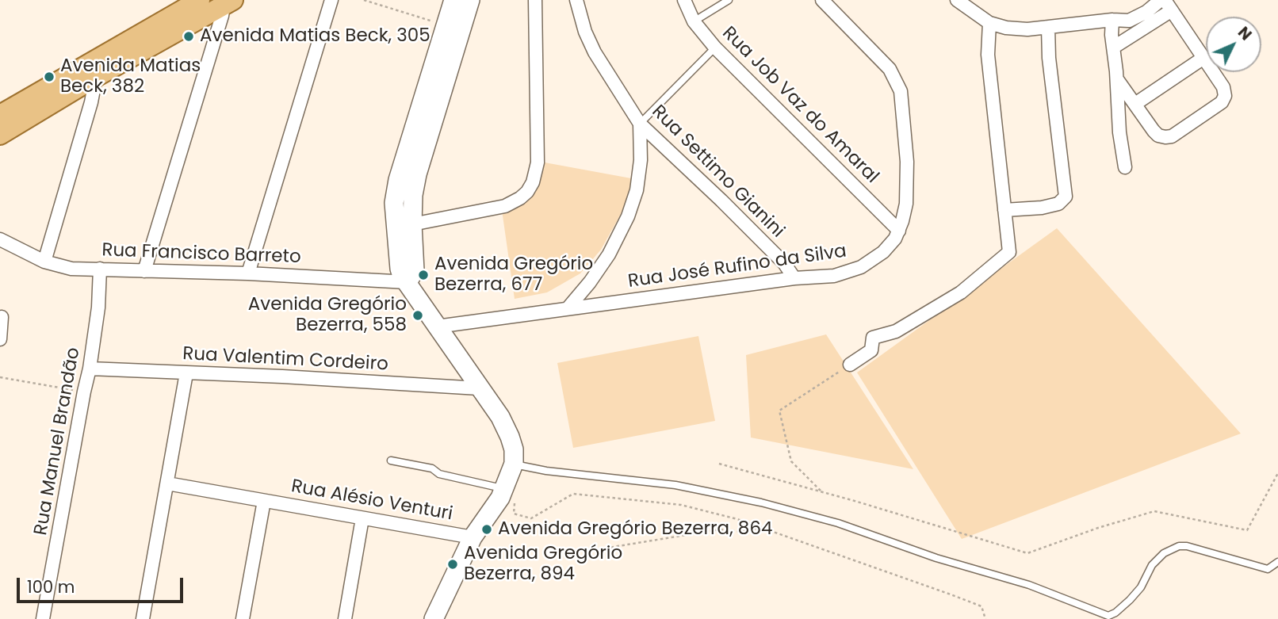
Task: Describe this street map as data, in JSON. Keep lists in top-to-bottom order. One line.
{"streets":{"street":["Rua Job Vaz do Amaral","Rua Settimo Gianini","Rua Francisco Barreto","Rua José Rufino da Silva","Rua Valentim Cordeiro","Rua Manuel Brandão","Rua Alésio Venturi"]},"crossings":[["Rua Job Vaz do Amaral","Rua José Rufino da Silva"],["Rua Settimo Gianini","Rua José Rufino da Silva"],["Rua Francisco Barreto","Rua Manuel Brandão"],["Rua Valentim Cordeiro","Rua Manuel Brandão"]],"places":["Avenida Matias Beck, 305","Avenida Matias Beck, 382","Avenida Gregório Bezerra, 677","Avenida Gregório Bezerra, 558","Avenida Gregório Bezerra, 864","Avenida Gregório Bezerra, 894"],"scale_bar":"100 m","north":"top right"}
